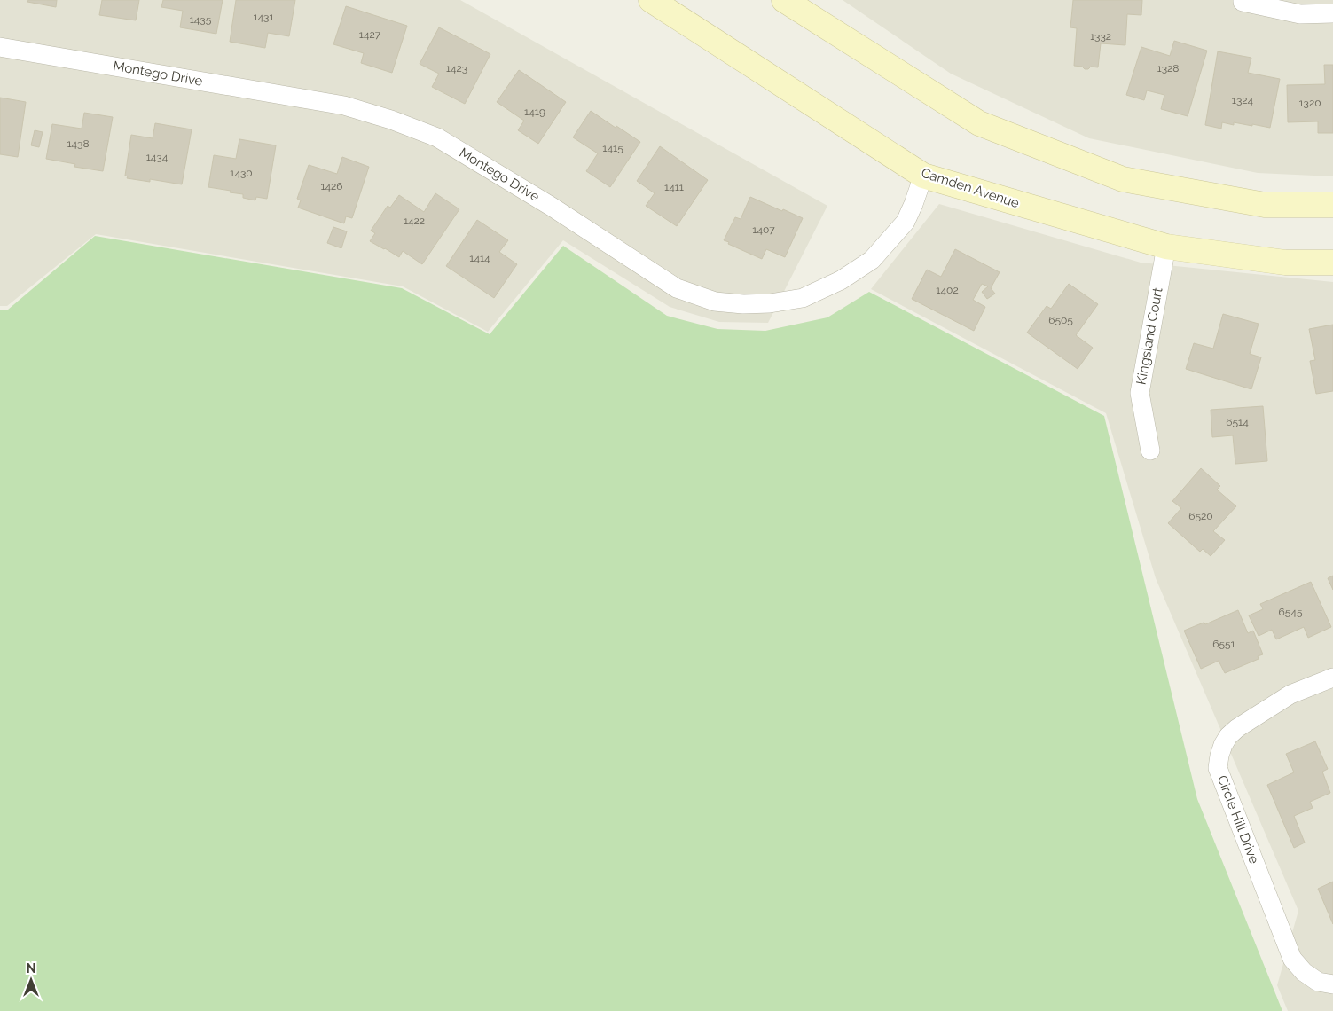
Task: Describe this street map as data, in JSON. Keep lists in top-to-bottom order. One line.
{"streets":{"main road":["Camden Avenue"],"street":["Montego Drive","Kingsland Court","Circle Hill Drive"]},"crossings":[["Montego Drive","Camden Avenue"],["Camden Avenue","Kingsland Court"]],"house_numbers":["1431","1435","1427","1332","1423","1328","1324","1320","1419","1438","1415","1434","1430","1426","1411","1422","1407","1414","1402","6505","6514","6520","6545","6551"],"north":"top"}
